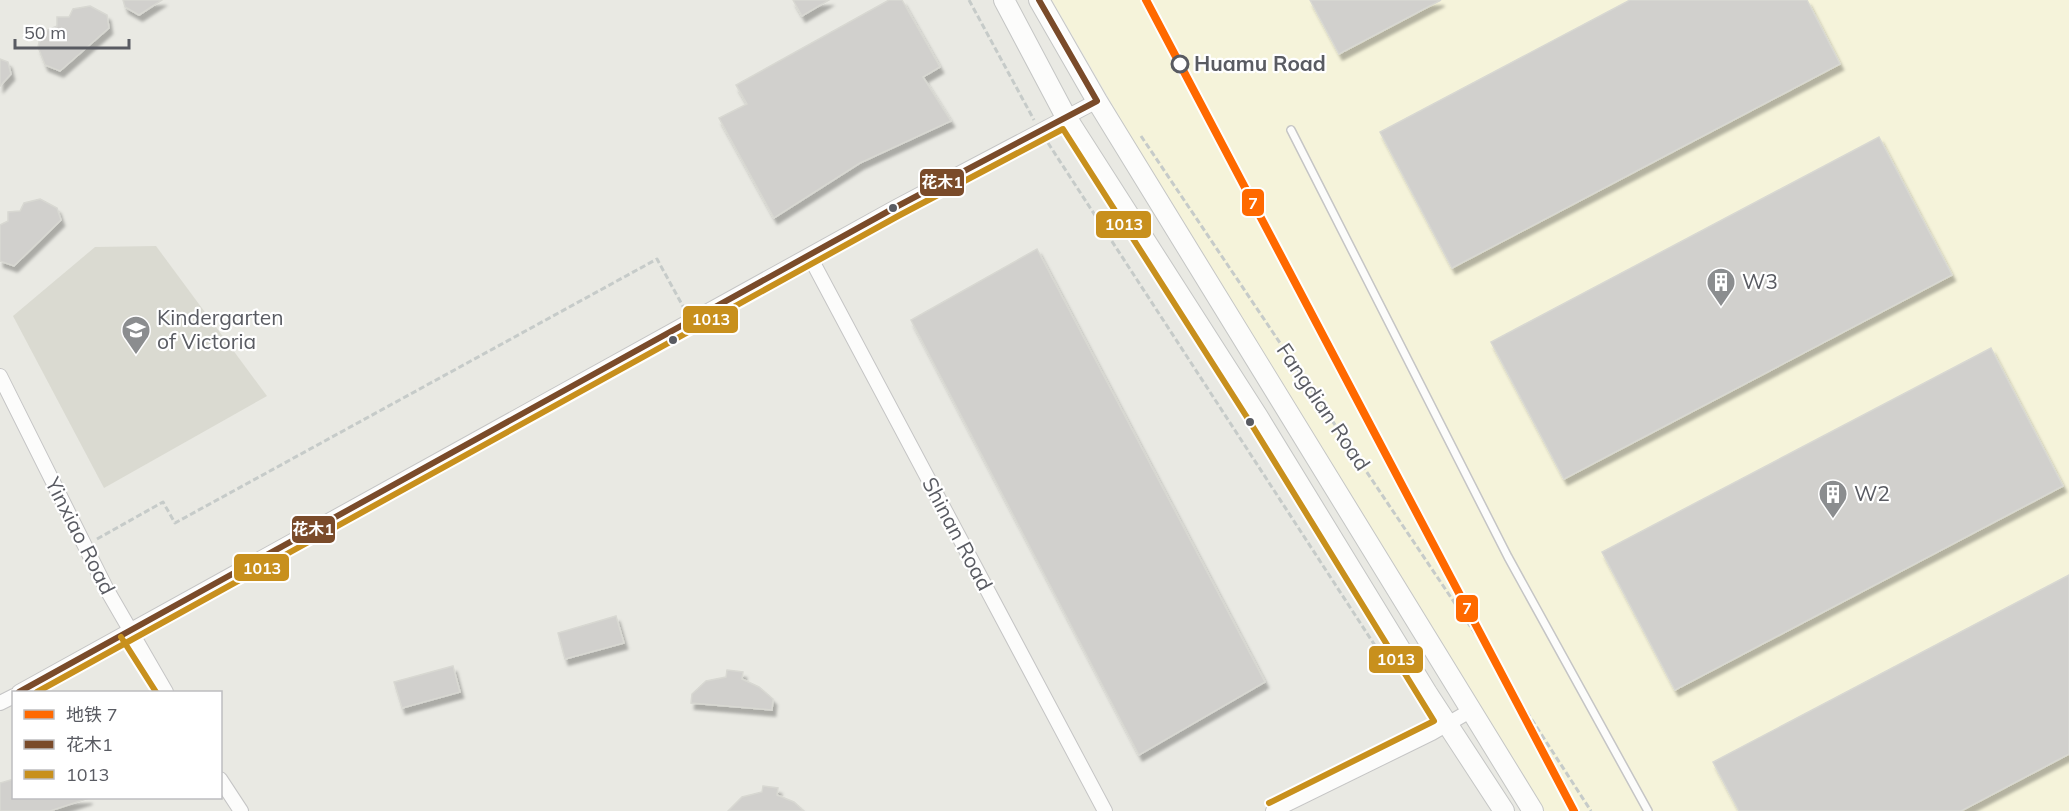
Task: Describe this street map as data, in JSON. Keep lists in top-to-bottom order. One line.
{"streets":{"main road":["Fangdian Road"],"street":["Shinan Road","Yinxiao Road"]},"places":{"other":["Huamu Road"],"building":["W3","W2"],"school or university":["Kindergarten of Victoria"]},"lines":["metro line 7","transit line 花木1","transit line 1013"],"legend":["地铁 7","花木1","1013"],"scale_bar":"50 m"}
